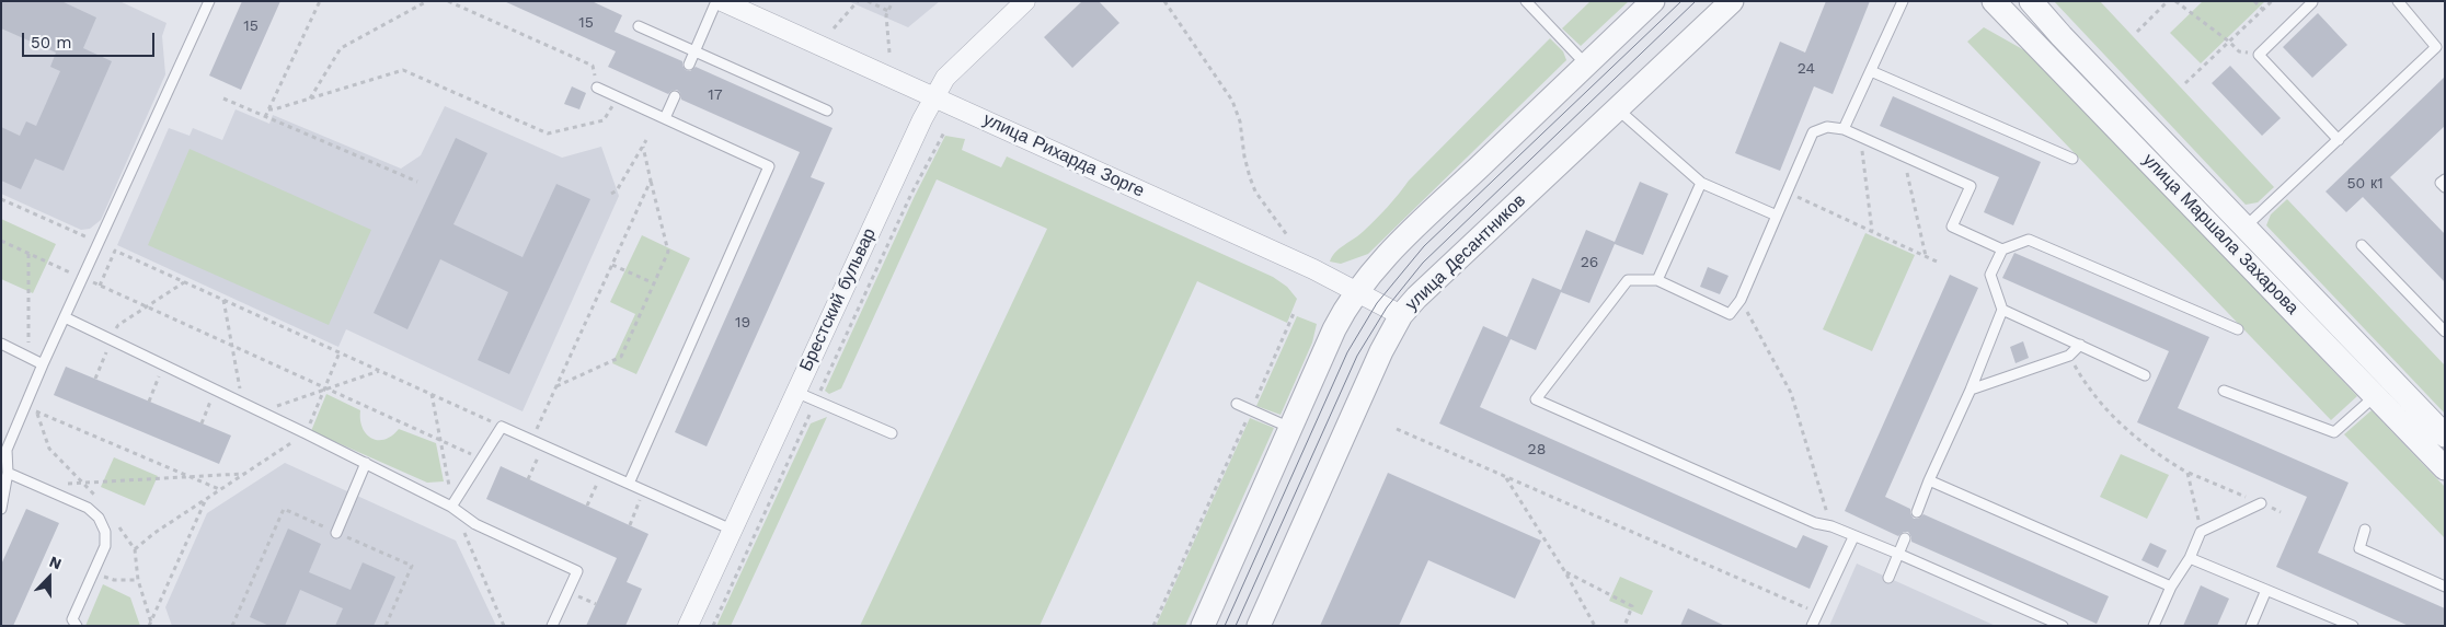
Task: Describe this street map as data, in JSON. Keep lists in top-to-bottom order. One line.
{"streets":{"street":["улица Рихарда Зорге","улица Маршала Захарова","улица Десантников","Брестский бульвар"]},"crossings":[["улица Рихарда Зорге","улица Десантников"],["улица Рихарда Зорге","Брестский бульвар"]],"house_numbers":["15","15","24","17","50 к1","26","19","28"],"scale_bar":"50 m","north":"top"}
